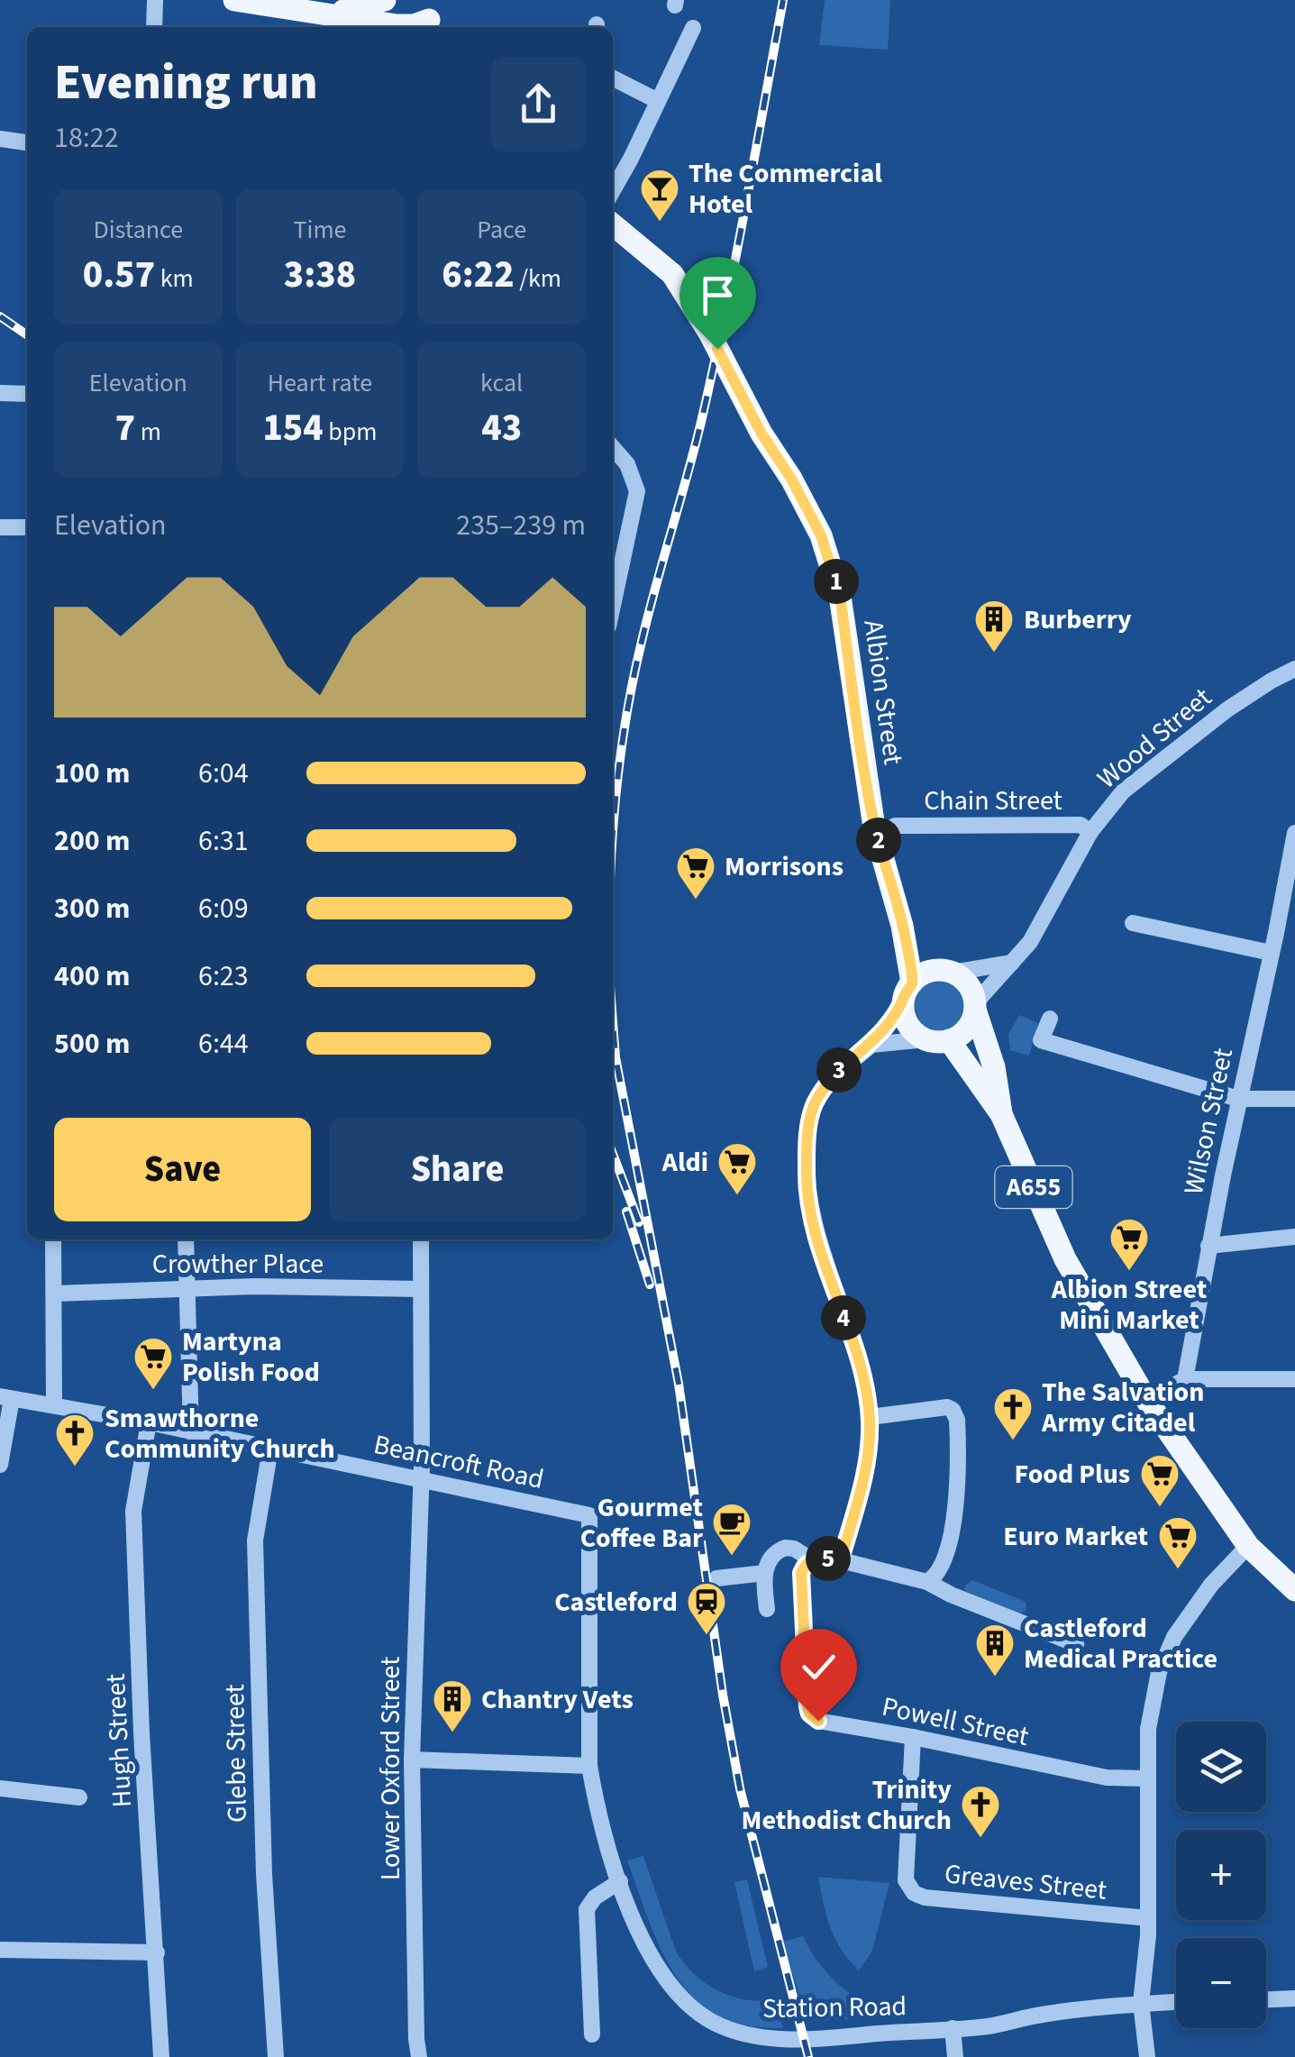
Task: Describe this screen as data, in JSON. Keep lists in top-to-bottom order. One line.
{"streets":{"main road":["Albion Street","A655"],"street":["Wood Street","Chain Street","Wilson Street","Crowther Place","Beancroft Road","Powell Street","Hugh Street","Glebe Street","Lower Oxford Street","Greaves Street","Station Road"]},"crossings":[["Albion Street","Wood Street"],["Albion Street","A655"],["Wood Street","Chain Street"],["Wood Street","A655"],["Crowther Place","Lower Oxford Street"],["Beancroft Road","Hugh Street"],["Beancroft Road","Glebe Street"],["Beancroft Road","Lower Oxford Street"],["Beancroft Road","Station Road"],["Powell Street","Greaves Street"]],"places":{"bar":["The Commercial Hotel"],"building":["Burberry","Castleford Medical Practice","Chantry Vets"],"supermarket":["Morrisons","Aldi","Albion Street Mini Market","Martyna Polish Food","Food Plus","Euro Market"],"church":["The Salvation Army Citadel","Smawthorne Community Church","Trinity Methodist Church"],"cafe":["Gourmet Coffee Bar"],"station":["Castleford"]},"page":{"heading":["Evening run","18:22"],"stats":[["Distance","0.57 km"],["Time","3:38"],["Pace","6:22 /km"],["Elevation","7 m"],["Heart rate","154 bpm"],["kcal","43"]],"chart":["Elevation","235–239 m"],"pins":["1","2","3","4","5"],"list":[{"name":"100 m","note":"6:04"},{"name":"200 m","note":"6:31"},{"name":"300 m","note":"6:09"},{"name":"400 m","note":"6:23"},{"name":"500 m","note":"6:44"}],"buttons":["Save","Share"],"map_buttons":["+","−"]}}
